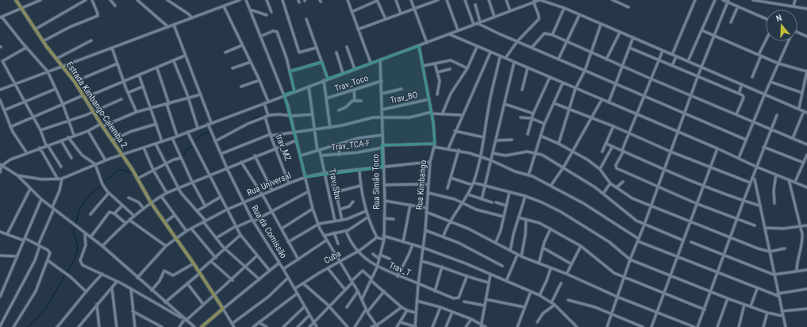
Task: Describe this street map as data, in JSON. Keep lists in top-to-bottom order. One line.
{"streets":{"main road":["Estrada Kimbango-Calemba 2"],"street":["Trav_Toco","Trav_BO","Trav_TCA-F","trav_MZ","Rua Simão Toco","Rua Universal","Trav_Sbu","Rua Kimbango","Rua da Comissão","Cuba","Trav_T"]},"crossings":[["Trav_Toco","Rua Simão Toco"],["Trav_BO","Rua Simão Toco"],["Trav_BO","Rua Kimbango"],["Trav_TCA-F","Rua Simão Toco"],["Trav_TCA-F","Trav_Sbu"],["Trav_TCA-F","Rua Kimbango"],["trav_MZ","Rua Universal"],["Rua Simão Toco","Rua Universal"],["Rua Simão Toco","Trav_T"],["Rua Universal","Trav_Sbu"],["Rua Universal","Rua Kimbango"],["Rua Universal","Rua da Comissão"],["Rua Kimbango","Trav_T"],["Rua da Comissão","Cuba"],["Cuba","Trav_T"]],"north":"top"}
